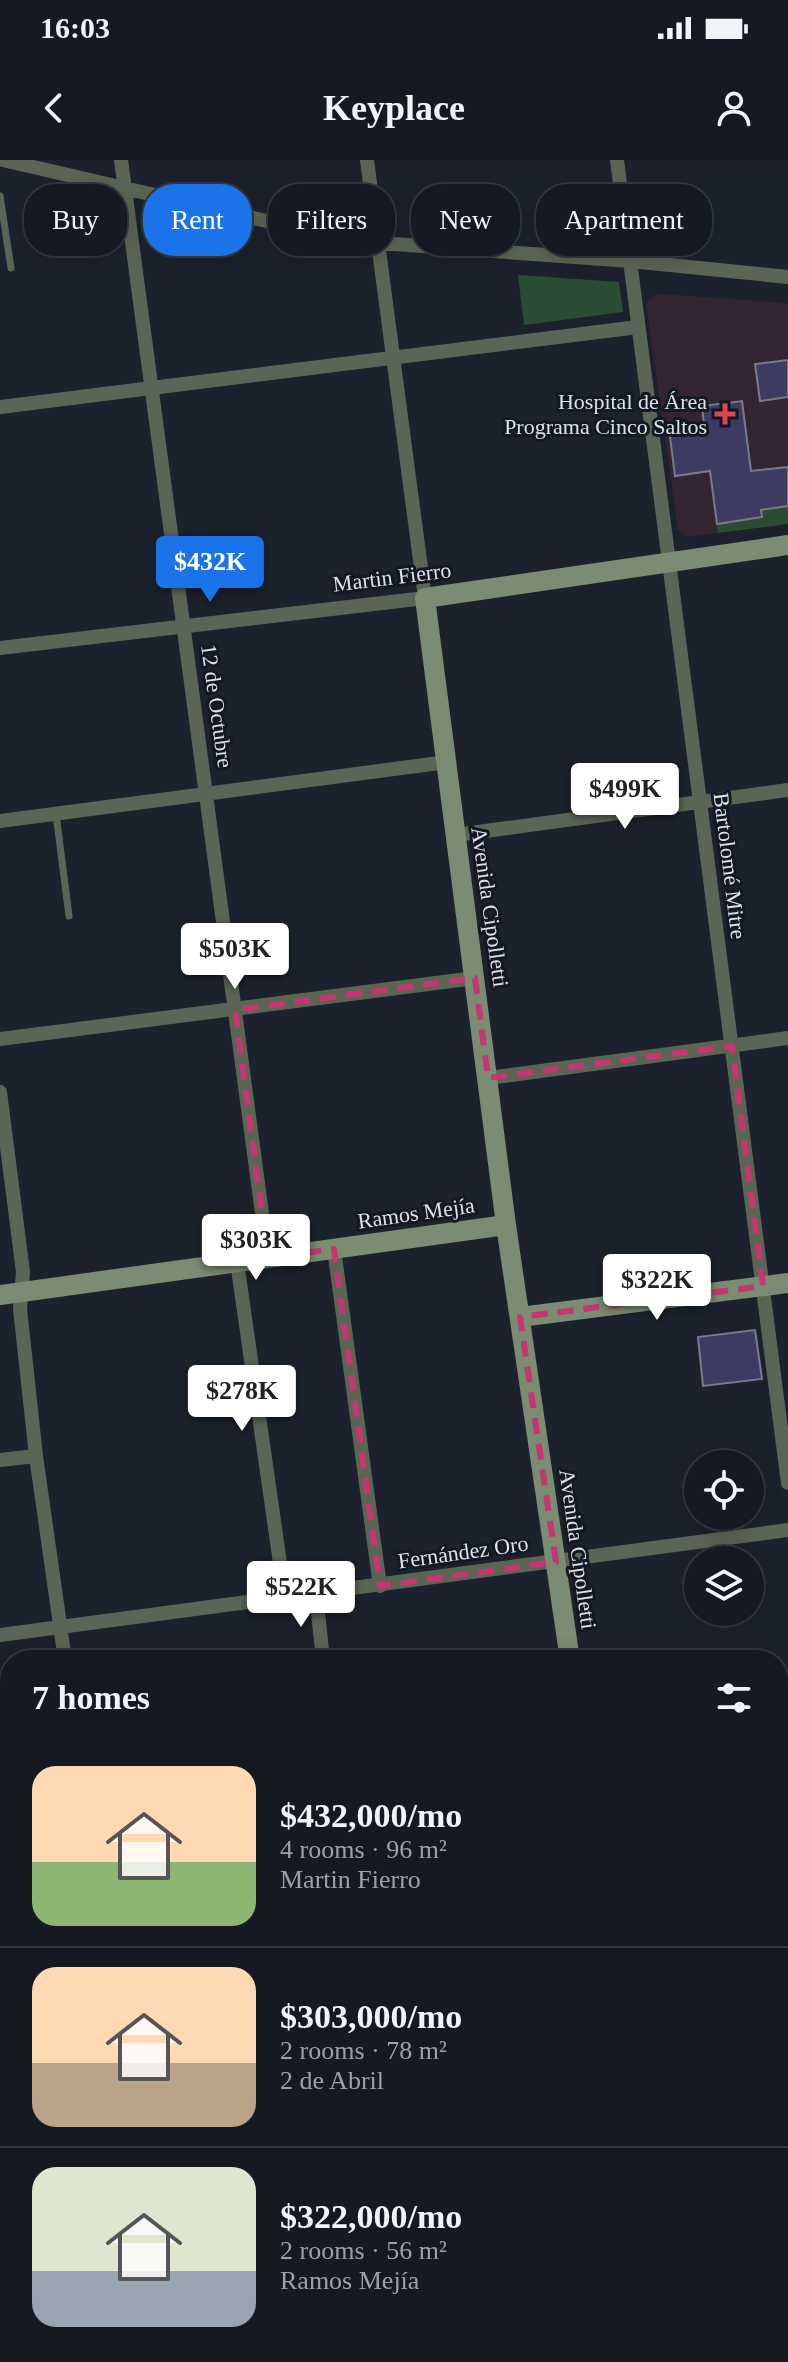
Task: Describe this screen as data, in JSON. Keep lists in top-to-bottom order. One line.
{"streets":{"street":["Martin Fierro","12 de Octubre","Bartolomé Mitre","Avenida Cipolletti","Ramos Mejía","Fernández Oro"]},"crossings":[["Martin Fierro","12 de Octubre"],["Martin Fierro","Bartolomé Mitre"],["Martin Fierro","Avenida Cipolletti"],["12 de Octubre","Ramos Mejía"],["Avenida Cipolletti","Ramos Mejía"],["Avenida Cipolletti","Fernández Oro"]],"places":{"health":["Hospital de Área Programa Cinco Saltos"]},"page":{"status":"16:03","header":"Keyplace","chip":["Buy","Rent","Filters","New","Apartment"],"price":["$432K","$499K","$503K","$303K","$322K","$278K","$522K"],"heading":"7 homes","list":[{"name":"$432,000/mo","note":"4 rooms · 96 m² · Martin Fierro"},{"name":"$303,000/mo","note":"2 rooms · 78 m² · 2 de Abril"},{"name":"$322,000/mo","note":"2 rooms · 56 m² · Ramos Mejía"}]}}
